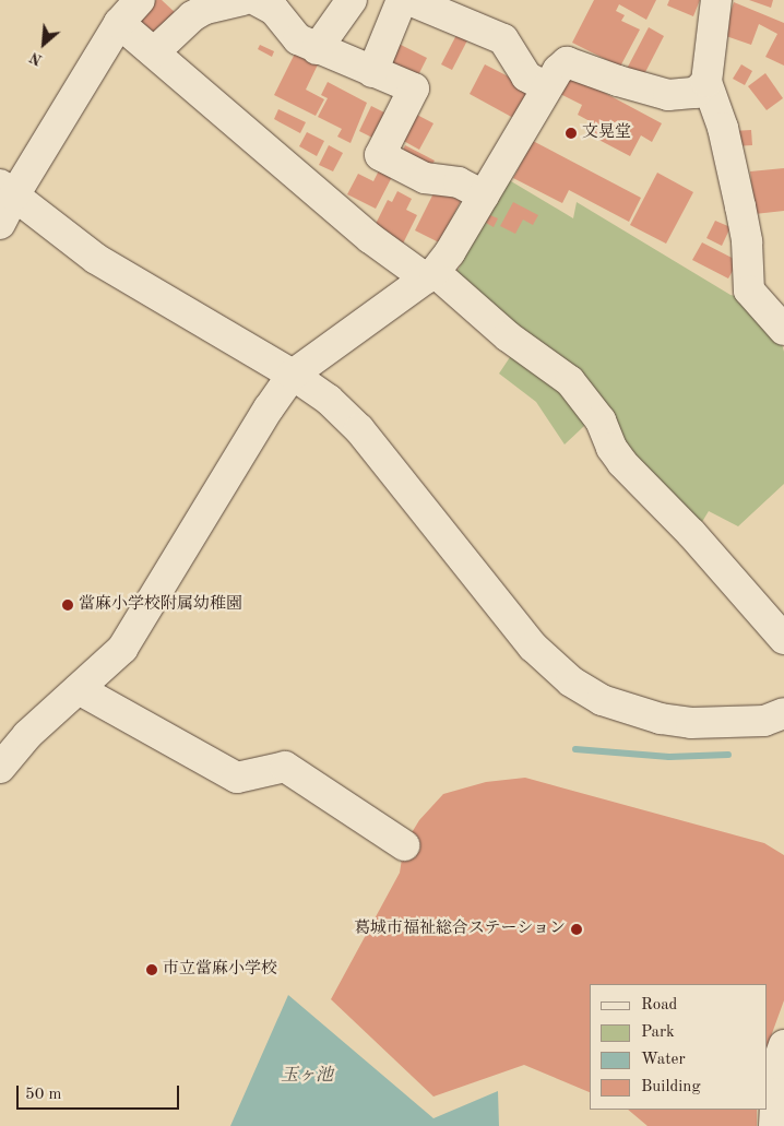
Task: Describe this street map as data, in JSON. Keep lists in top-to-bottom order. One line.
{"water":["玉ヶ池"],"places":["文晃堂","當麻小学校附属幼稚園","葛城市福祉総合ステーション","市立當麻小学校"],"legend":["Road","Park","Water","Building"],"scale_bar":"50 m","north":"bottom left"}
